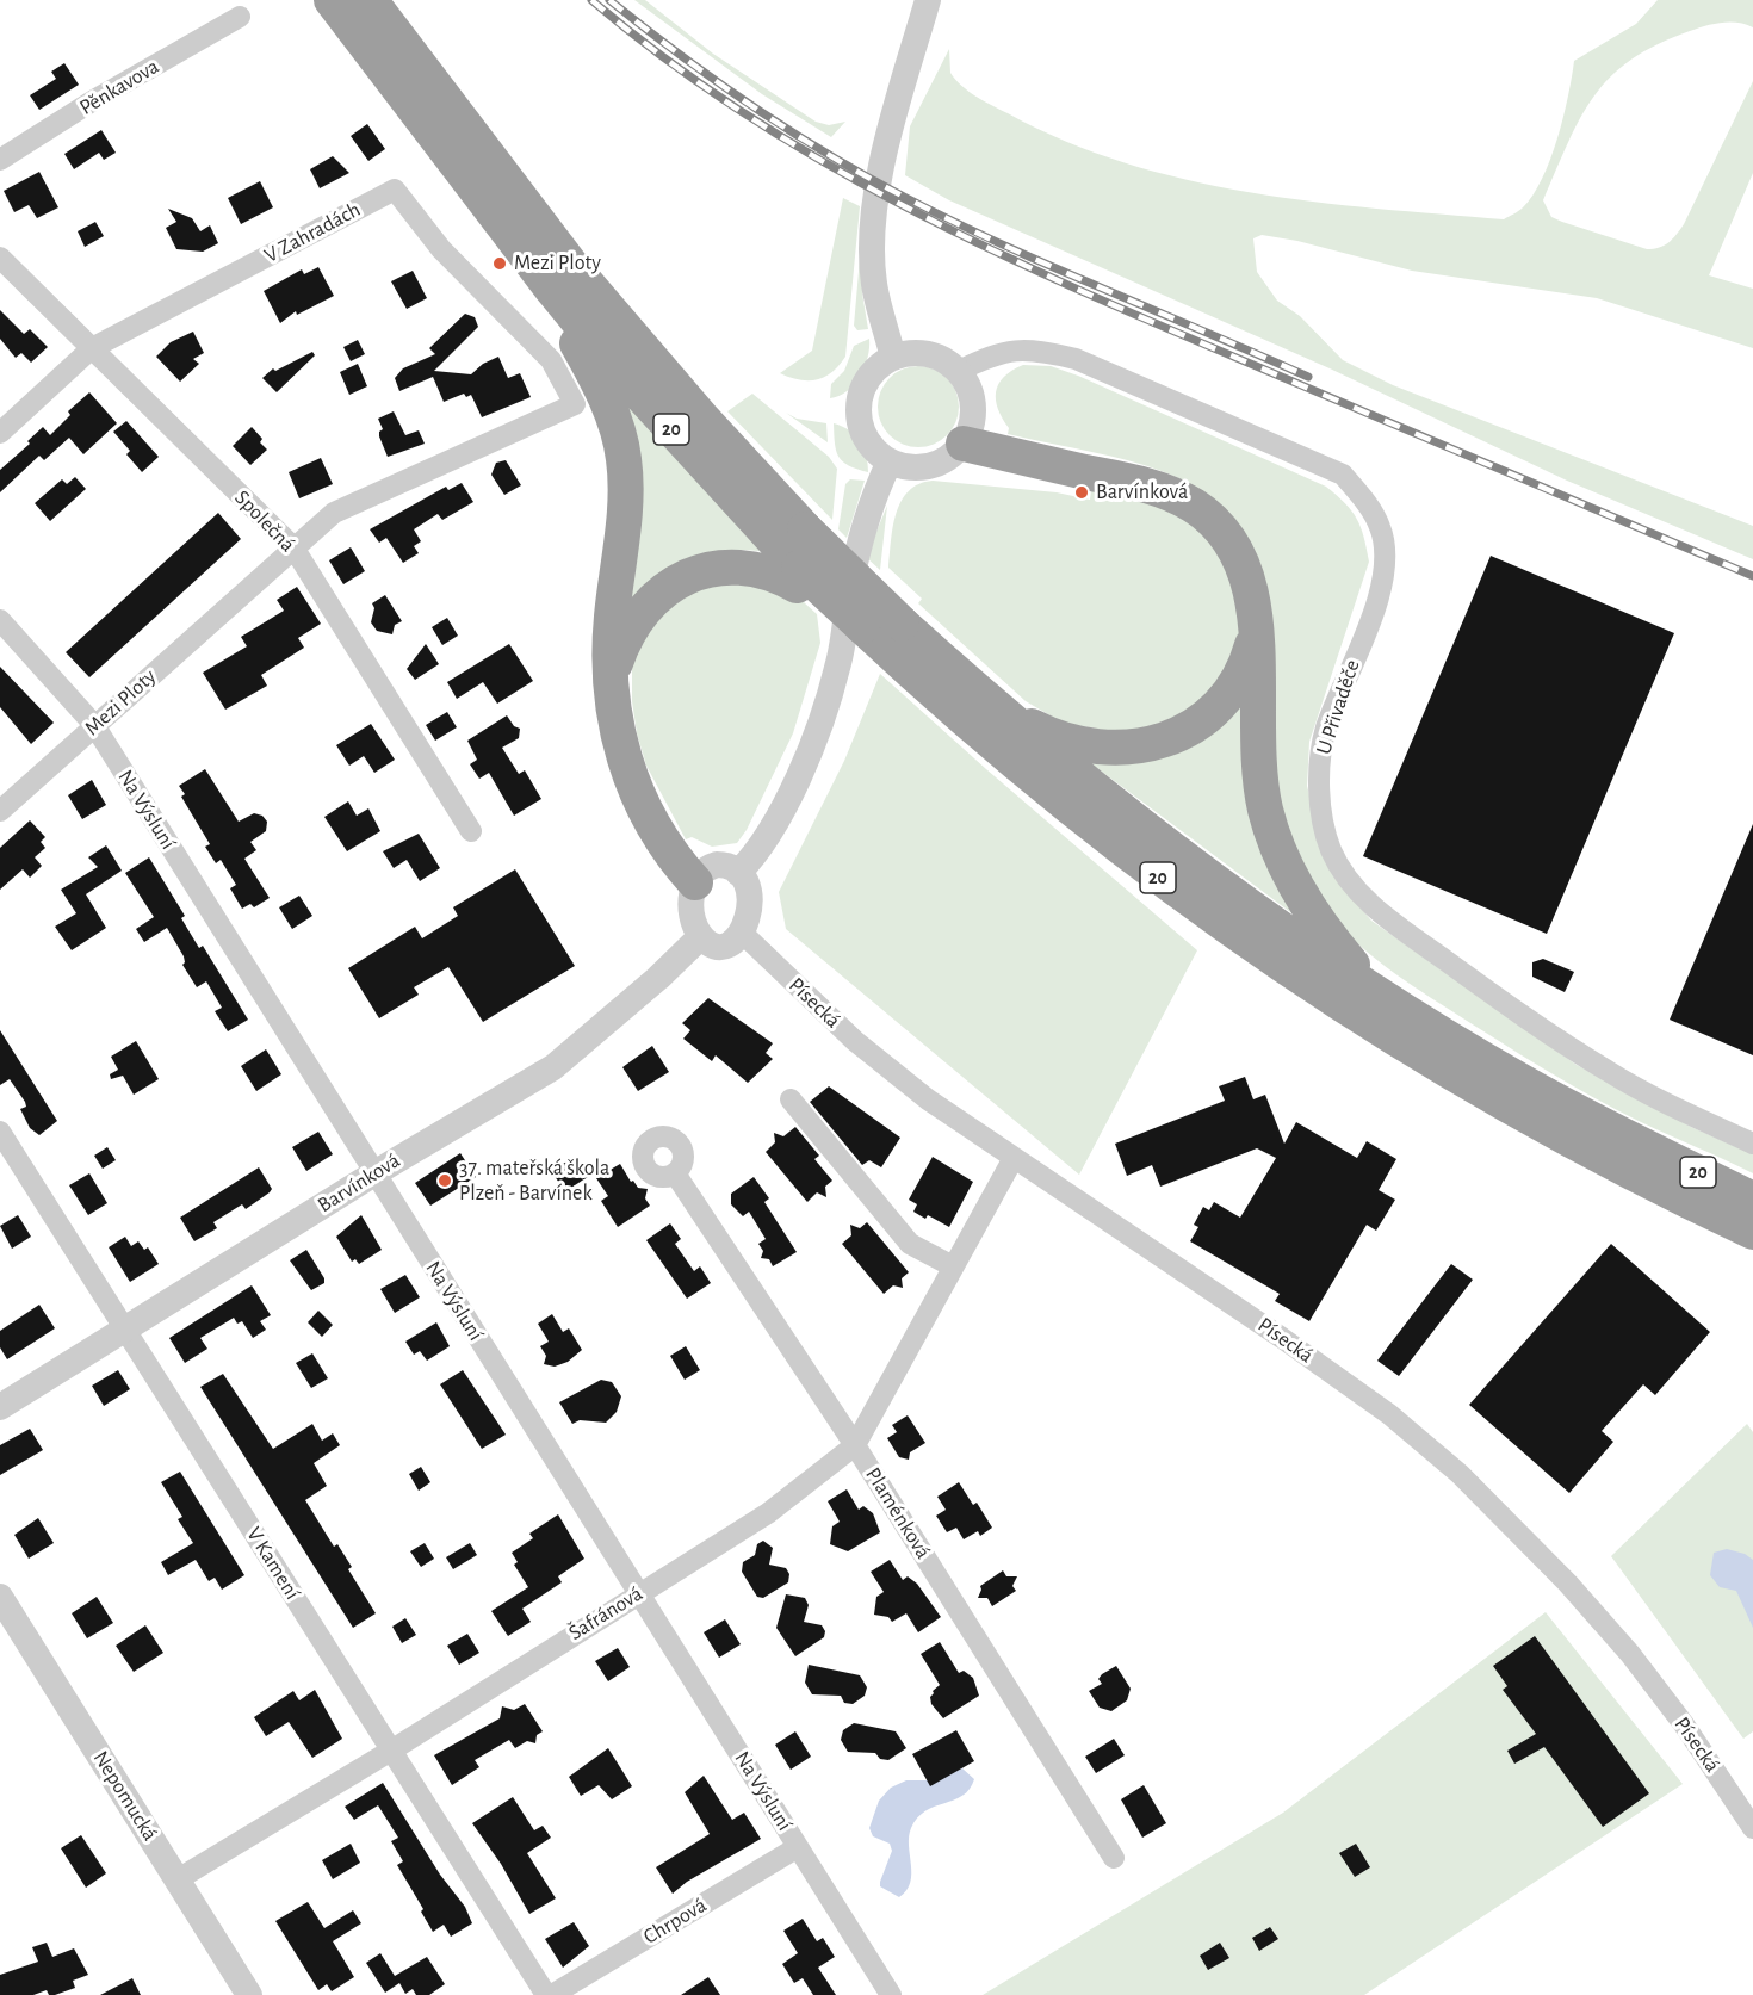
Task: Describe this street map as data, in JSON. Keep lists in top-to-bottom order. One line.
{"streets":{"highway":["20"],"street":["Pěnkavova","V Zahradách","Společná","Mezi Ploty","U Přivaděče","Na Výsluní","Písecká","Barvínková","Plaménková","V Kamení","Šafránová","Nepomucká","Chrpová"]},"crossings":[["V Zahradách","Společná"],["V Zahradách","Mezi Ploty"],["Společná","Mezi Ploty"],["Mezi Ploty","Na Výsluní"],["Na Výsluní","Barvínková"],["Na Výsluní","Šafránová"],["Na Výsluní","Chrpová"],["Písecká","Barvínková"],["Písecká","Šafránová"],["Barvínková","V Kamení"],["Plaménková","Šafránová"],["V Kamení","Šafránová"],["Šafránová","Nepomucká"]],"places":["Mezi Ploty","Barvínková","37. mateřská škola Plzeň - Barvínek"]}
